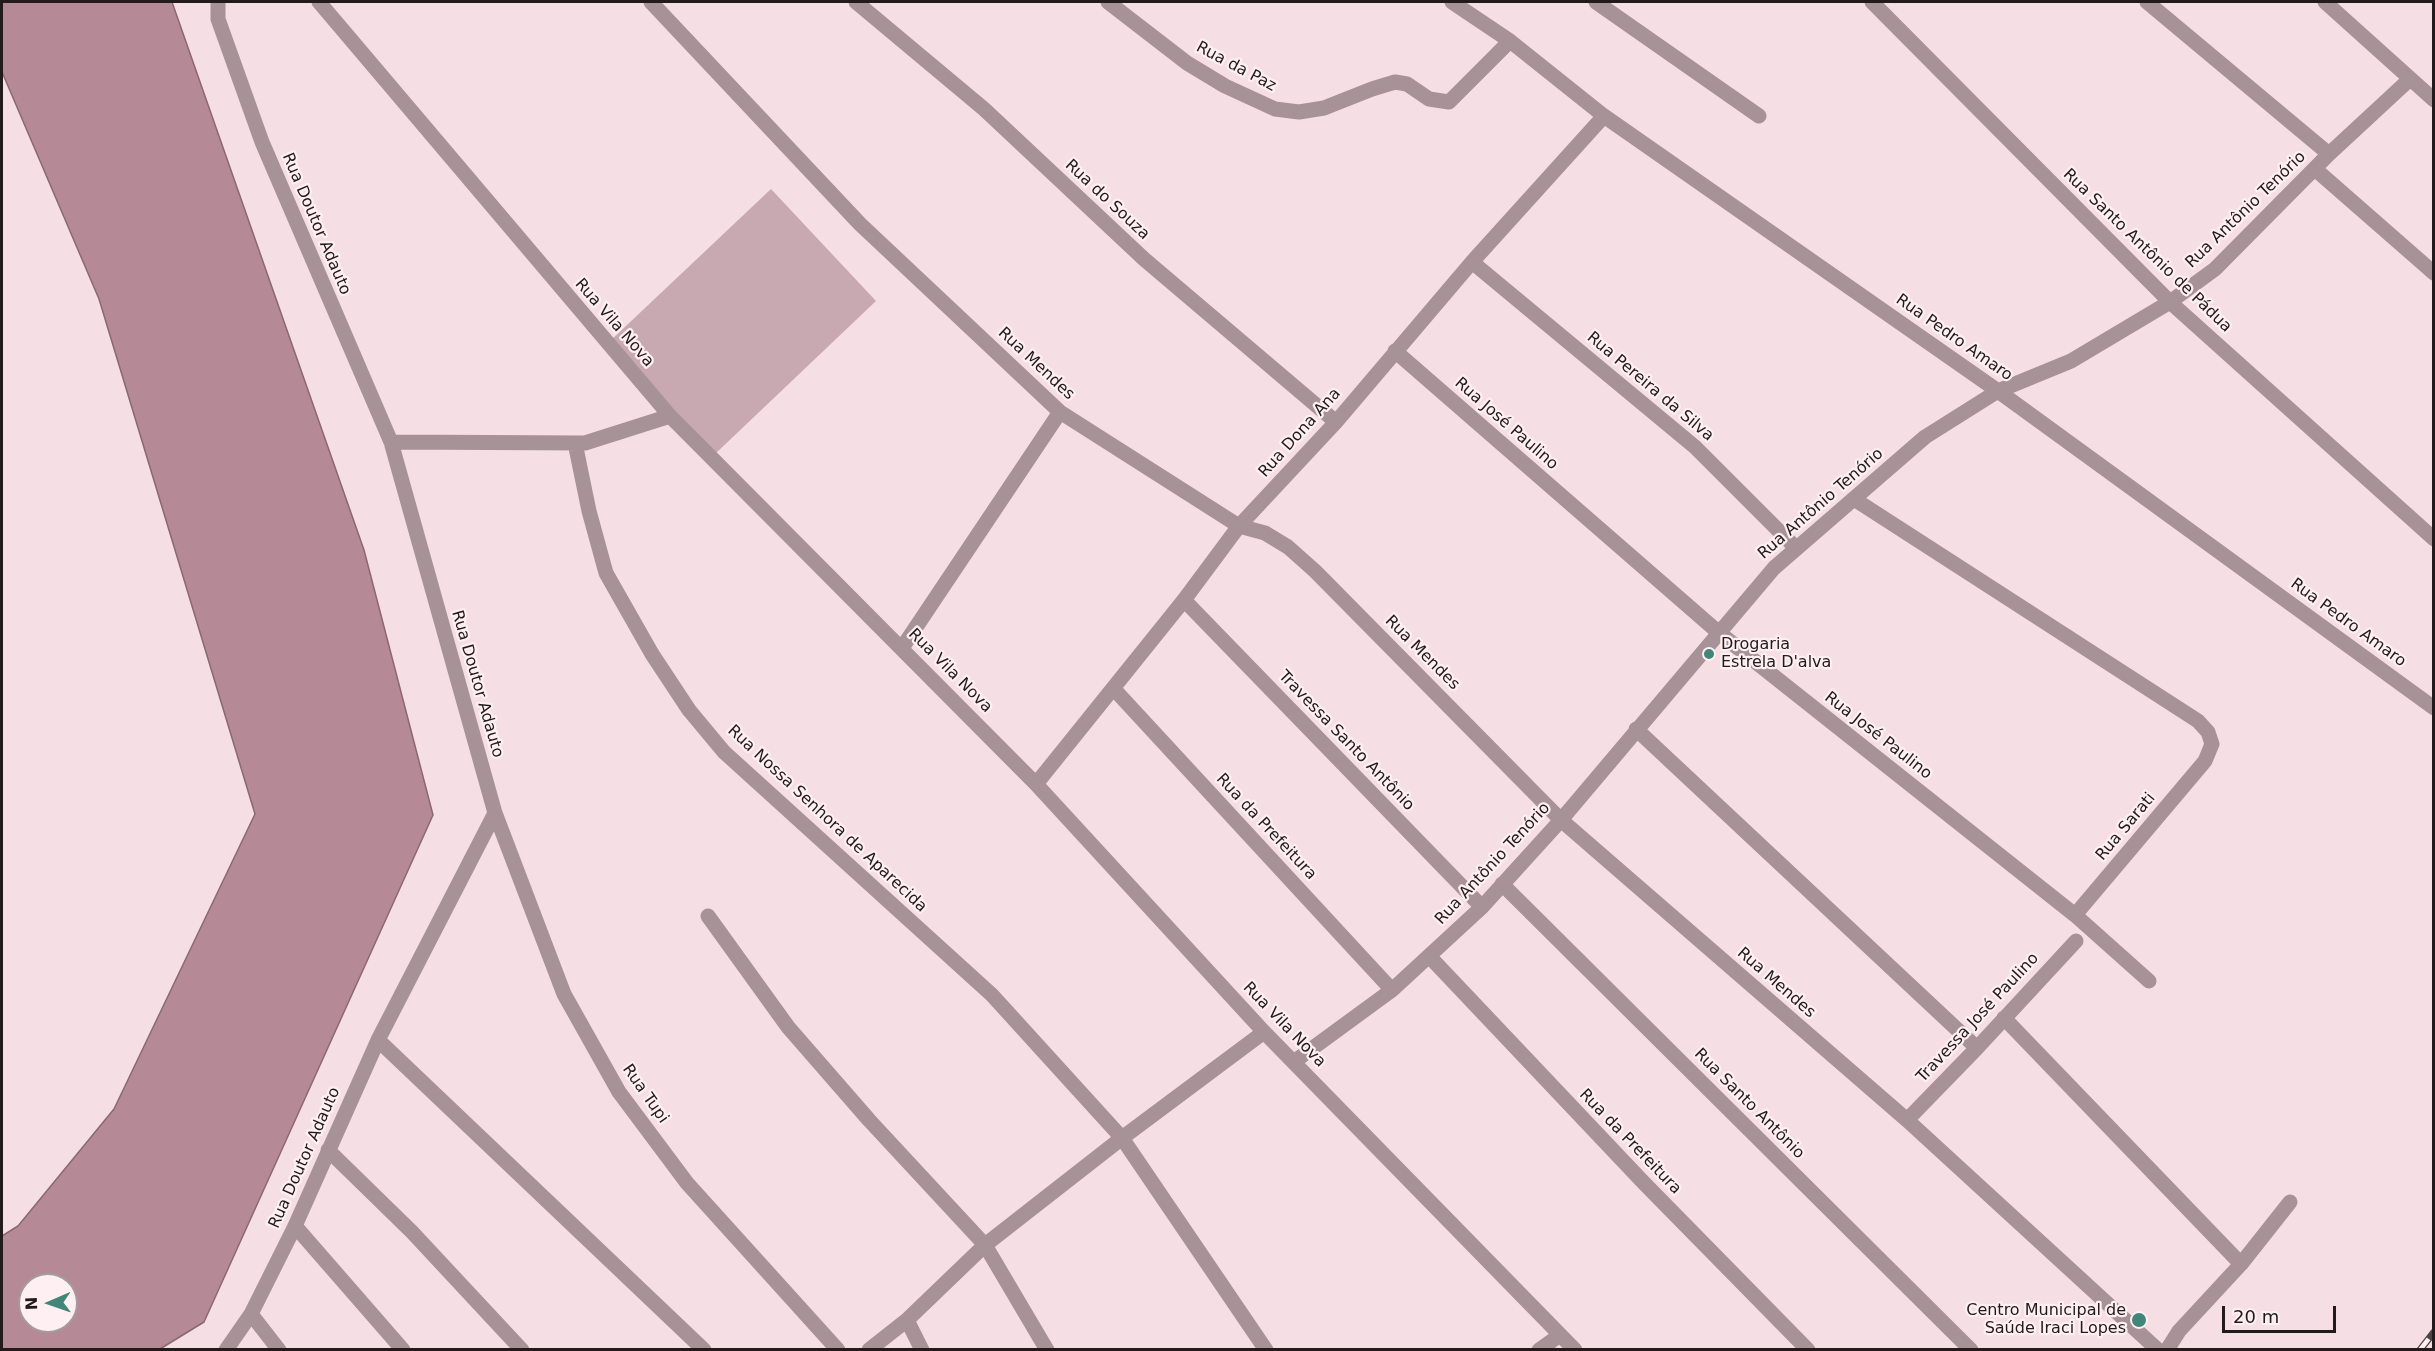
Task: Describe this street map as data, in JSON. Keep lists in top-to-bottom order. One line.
{"streets":{"street":["Rua da Paz","Rua do Souza","Rua Antônio Tenório","Rua Doutor Adauto","Rua Santo Antônio de Pádua","Rua Vila Nova","Rua Pedro Amaro","Rua Mendes","Rua Pereira da Silva","Rua José Paulino","Rua Dona Ana","Travessa Santo Antônio","Rua Nossa Senhora de Aparecida","Rua da Prefeitura","Rua Sarati","Travessa José Paulino","Rua Tupi","Rua Santo Antônio"]},"crossings":[["Rua da Paz","Rua Pedro Amaro"],["Rua do Souza","Rua Dona Ana"],["Rua Antônio Tenório","Rua Santo Antônio de Pádua"],["Rua Antônio Tenório","Rua Vila Nova"],["Rua Antônio Tenório","Rua Pedro Amaro"],["Rua Antônio Tenório","Rua Mendes"],["Rua Antônio Tenório","Rua Pereira da Silva"],["Rua Antônio Tenório","Rua José Paulino"],["Rua Antônio Tenório","Travessa Santo Antônio"],["Rua Antônio Tenório","Rua da Prefeitura"],["Rua Antônio Tenório","Rua Sarati"],["Rua Antônio Tenório","Rua Santo Antônio"],["Rua Doutor Adauto","Rua Tupi"],["Rua Vila Nova","Rua Dona Ana"],["Rua Pedro Amaro","Rua Dona Ana"],["Rua Mendes","Rua Dona Ana"],["Rua Mendes","Travessa José Paulino"],["Rua Pereira da Silva","Rua Dona Ana"],["Rua José Paulino","Rua Dona Ana"],["Rua José Paulino","Rua Sarati"],["Rua Dona Ana","Travessa Santo Antônio"],["Rua Dona Ana","Rua da Prefeitura"]],"places":["Drogaria Estrela D'alva","Centro Municipal de Saúde Iraci Lopes"],"scale_bar":"20 m","north":"left"}
